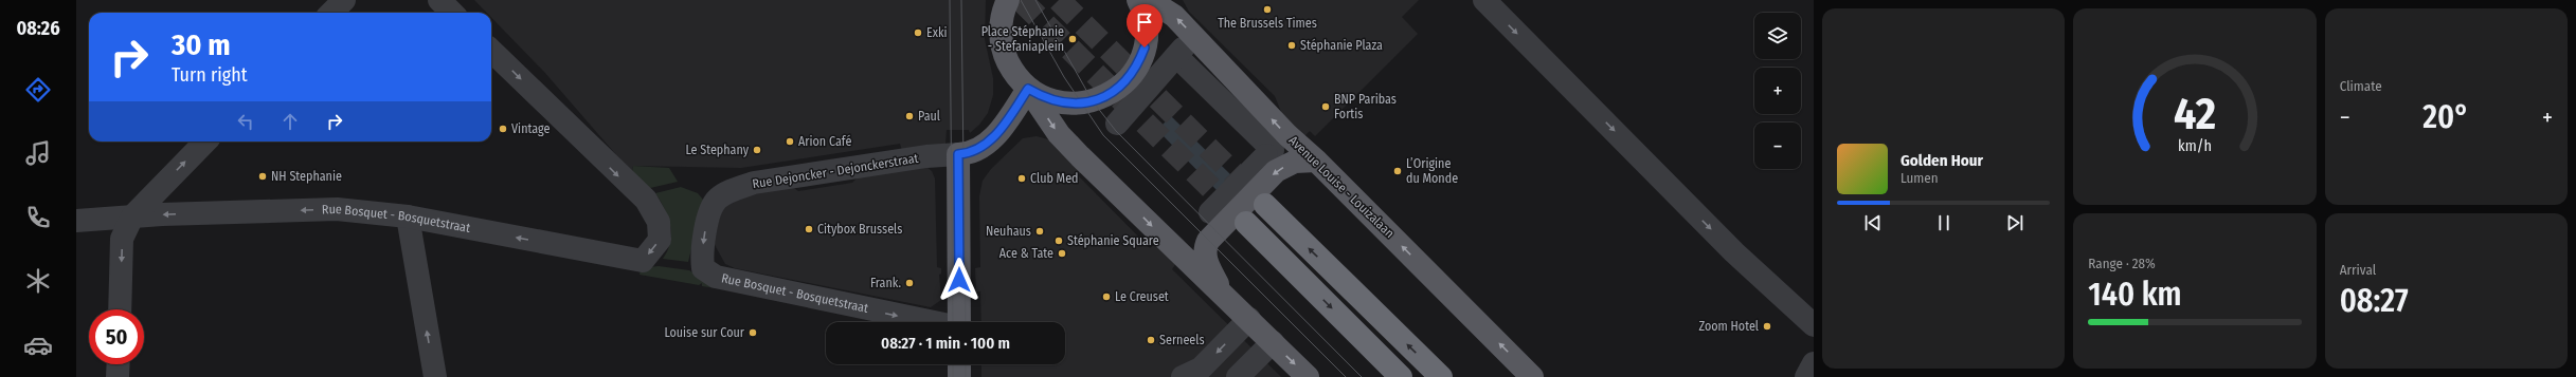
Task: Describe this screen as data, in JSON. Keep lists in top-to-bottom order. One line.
{"streets":{"main road":["Avenue Louise - Louizalaan"],"street":["Rue Dejoncker - Dejonckerstraat","Rue Bosquet - Bosquetstraat"]},"crossings":[["Rue Dejoncker - Dejonckerstraat","Rue Bosquet - Bosquetstraat"]],"places":["The Brussels Times","Exki","Place Stéphanie - Stefaniaplein","Stéphanie Plaza","BNP Paribas Fortis","Paul","Vintage","Arion Café","Le Stephany","L’Origine du Monde","NH Stephanie","Club Med","Citybox Brussels","Neuhaus","Stéphanie Square","Ace & Tate","Frank.","Le Creuset","Zoom Hotel","Louise sur Cour","Serneels"],"page":{"tabs":"08:26","tile":["Climate",["Range · 28%","140 km"],["Arrival","08:27"]],"map_buttons":["+","−"],"turn":["30 m","Turn right"],"heat":["−","20°","+"],"song":["Golden Hour","Lumen"],"limit":"50","trip":"08:27 · 1 min · 100 m","gauge":["42","km/h"]}}
